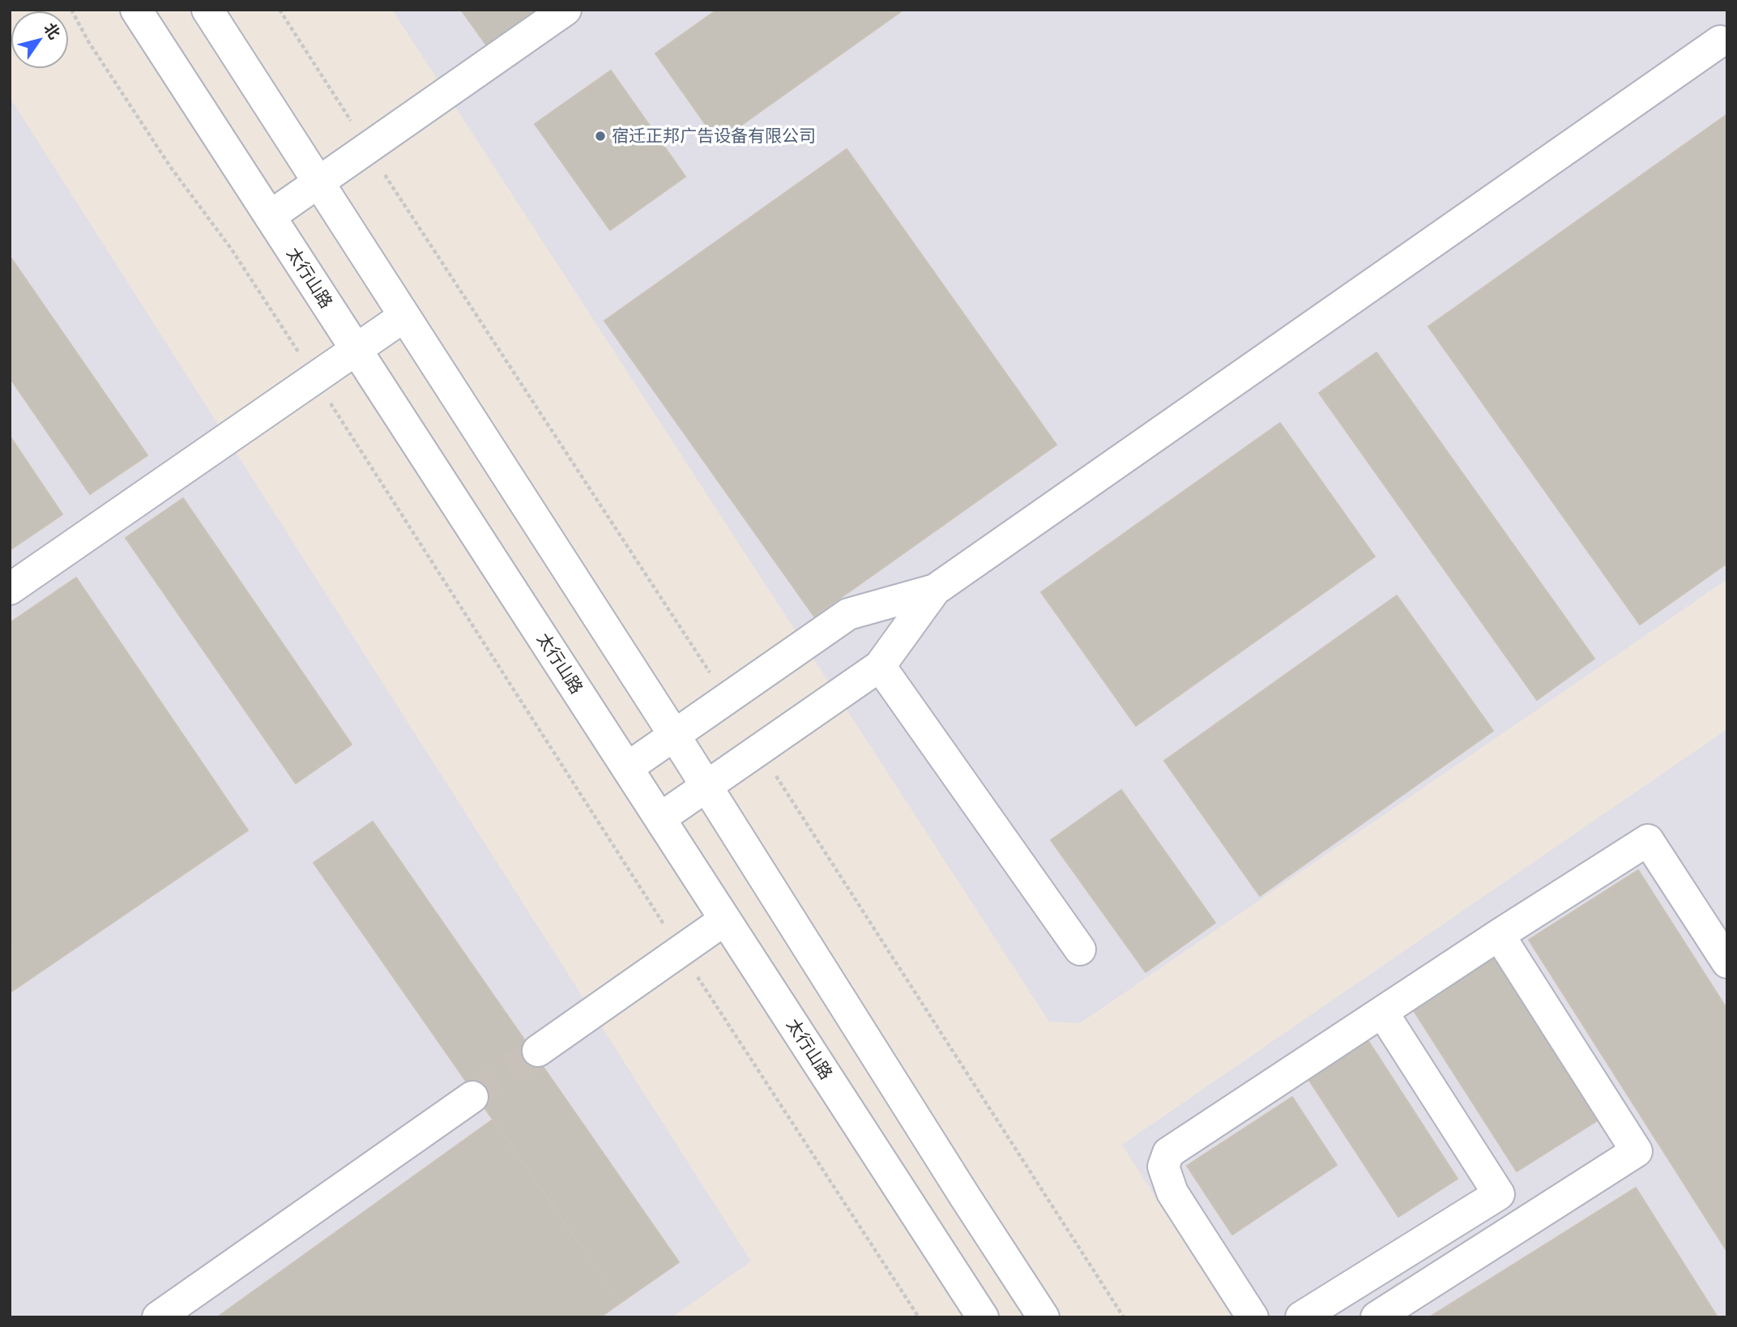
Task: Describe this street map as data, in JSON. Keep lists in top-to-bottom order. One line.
{"streets":{"street":["太行山路"]},"places":["宿迁正邦广告设备有限公司"],"north":"top right"}
